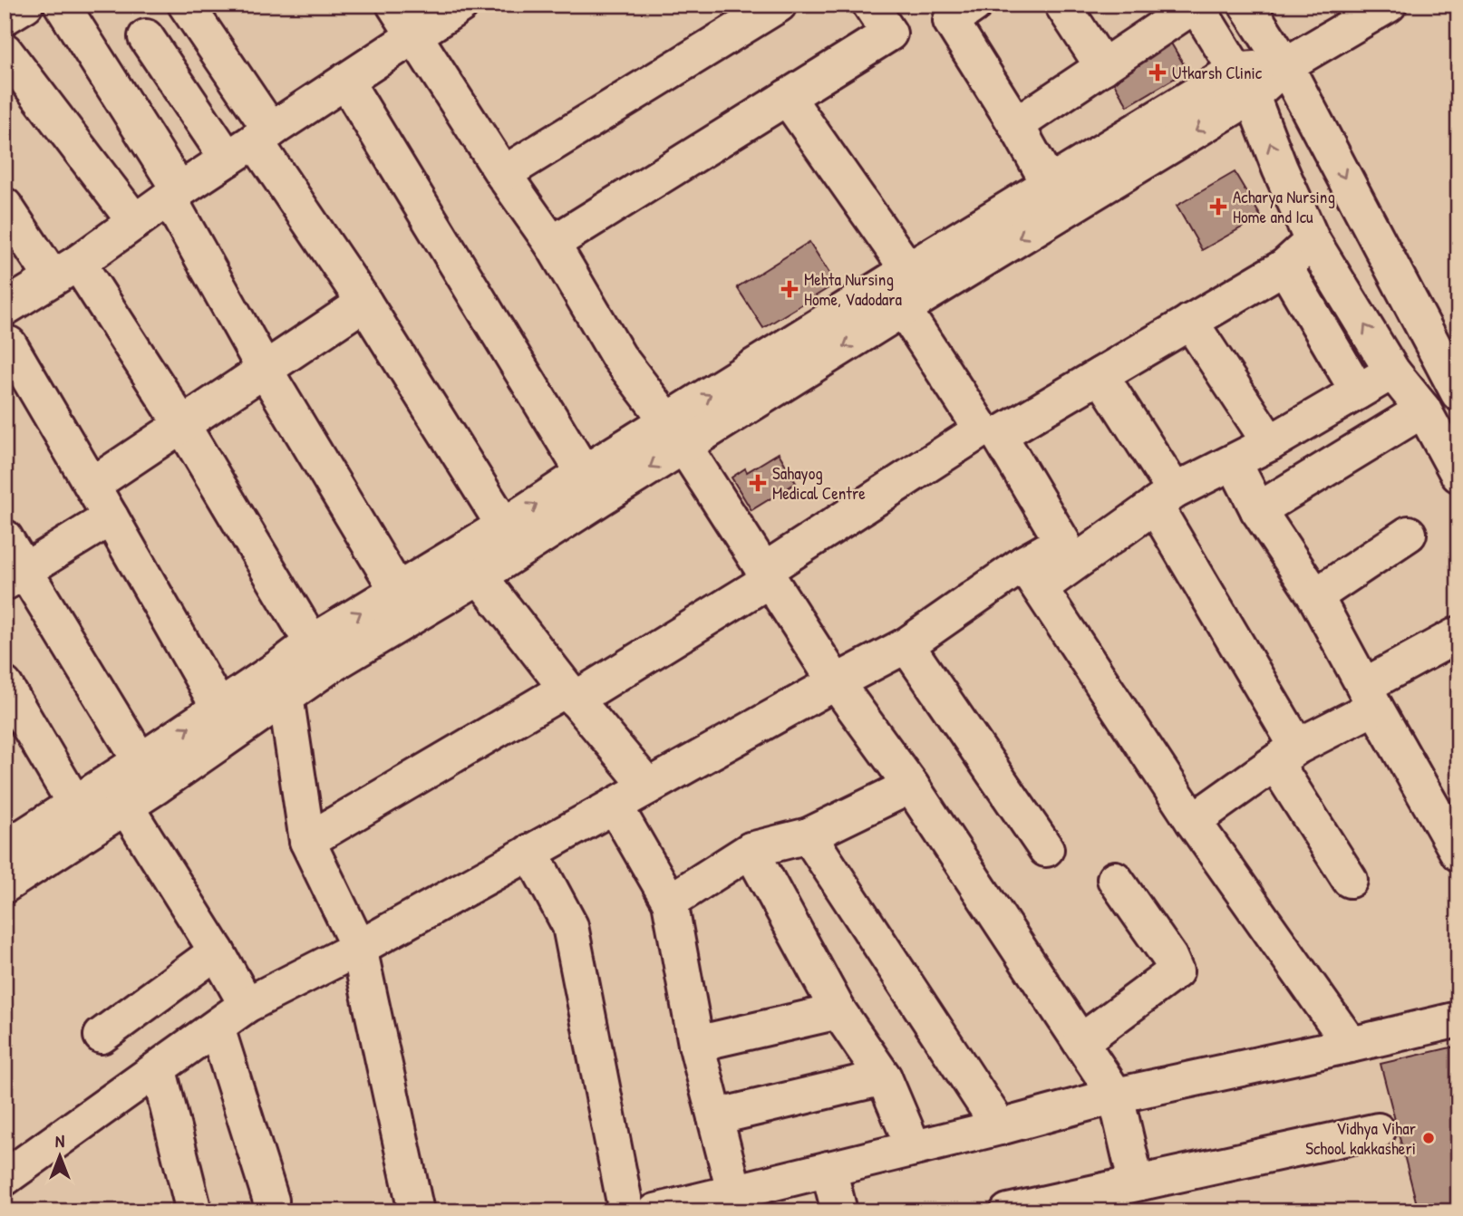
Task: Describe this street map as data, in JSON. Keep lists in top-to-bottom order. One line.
{"places":{"health":["Utkarsh Clinic","Acharya Nursing Home and Icu","Mehta Nursing Home, Vadodara","Sahayog Medical Centre"],"other":["Vidhya Vihar School kakkasheri"]},"north":"top"}
